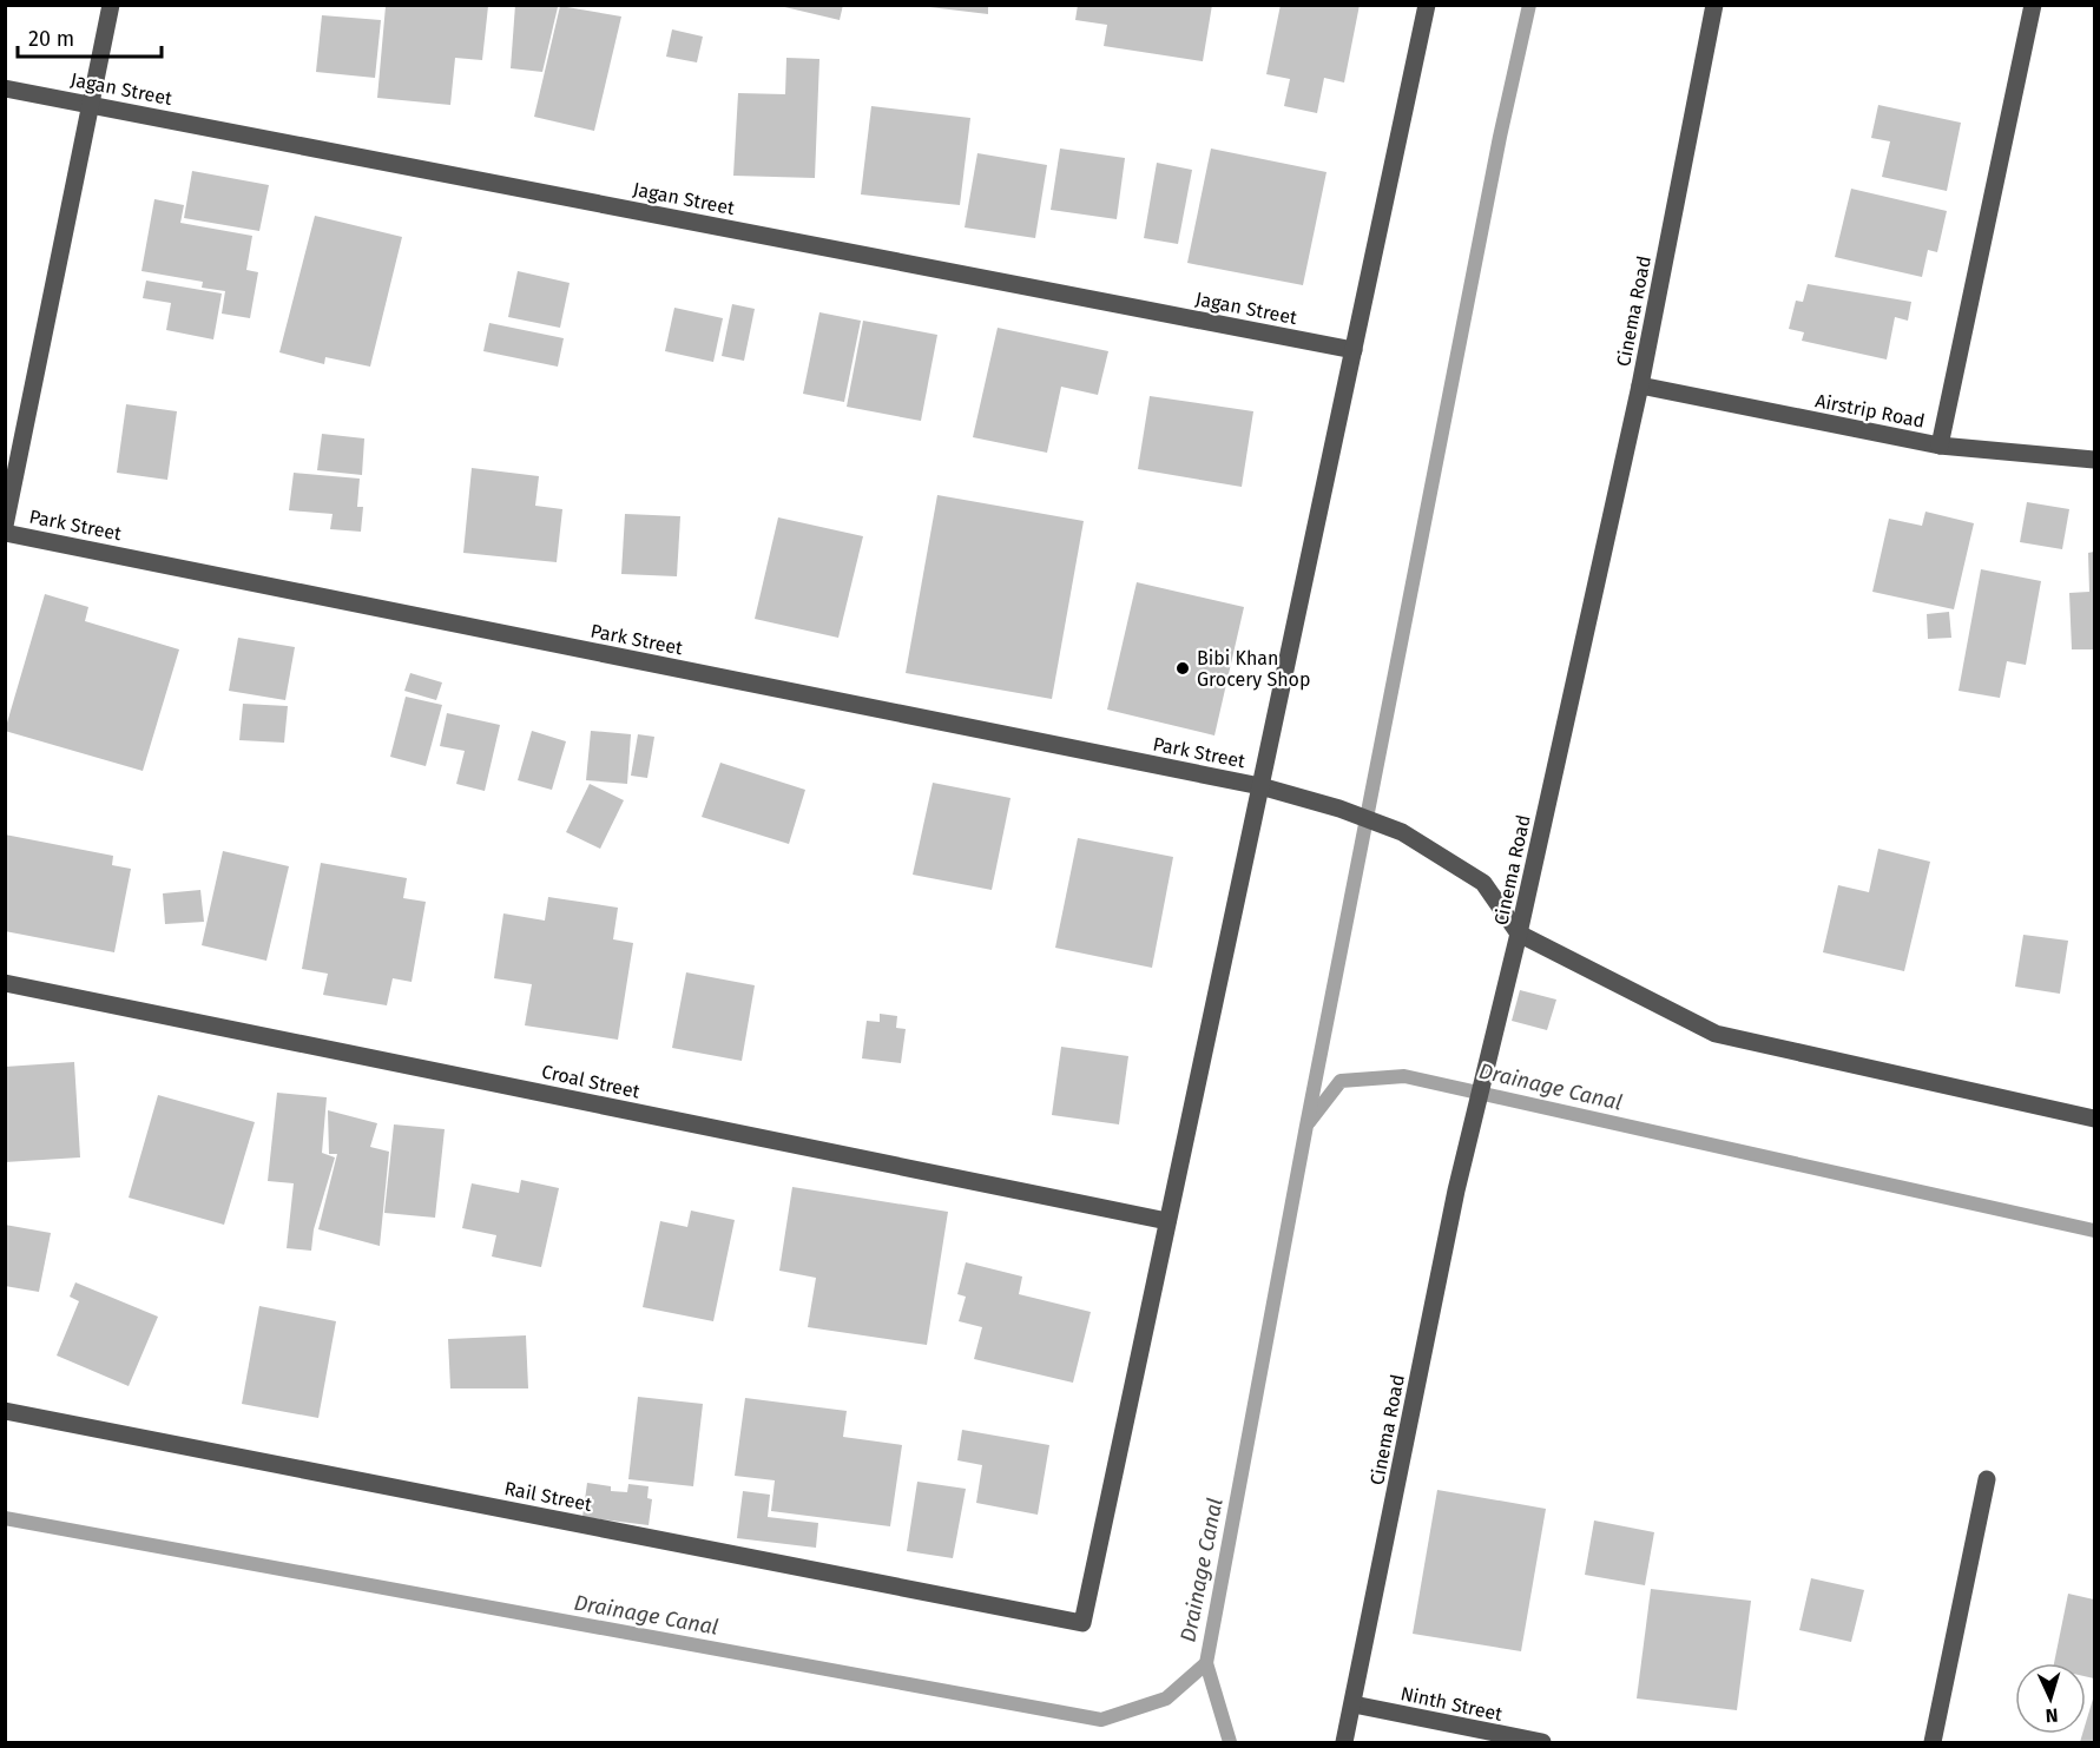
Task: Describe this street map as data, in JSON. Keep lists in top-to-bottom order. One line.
{"streets":{"street":["Jagan Street","Cinema Road","Airstrip Road","Park Street","Croal Street","Rail Street","Ninth Street"]},"crossings":[["Cinema Road","Airstrip Road"],["Cinema Road","Park Street"],["Cinema Road","Ninth Street"],["Croal Street","Rail Street"]],"water":["Drainage Canal"],"places":["Bibi Khan Grocery Shop"],"scale_bar":"20 m","north":"bottom"}
